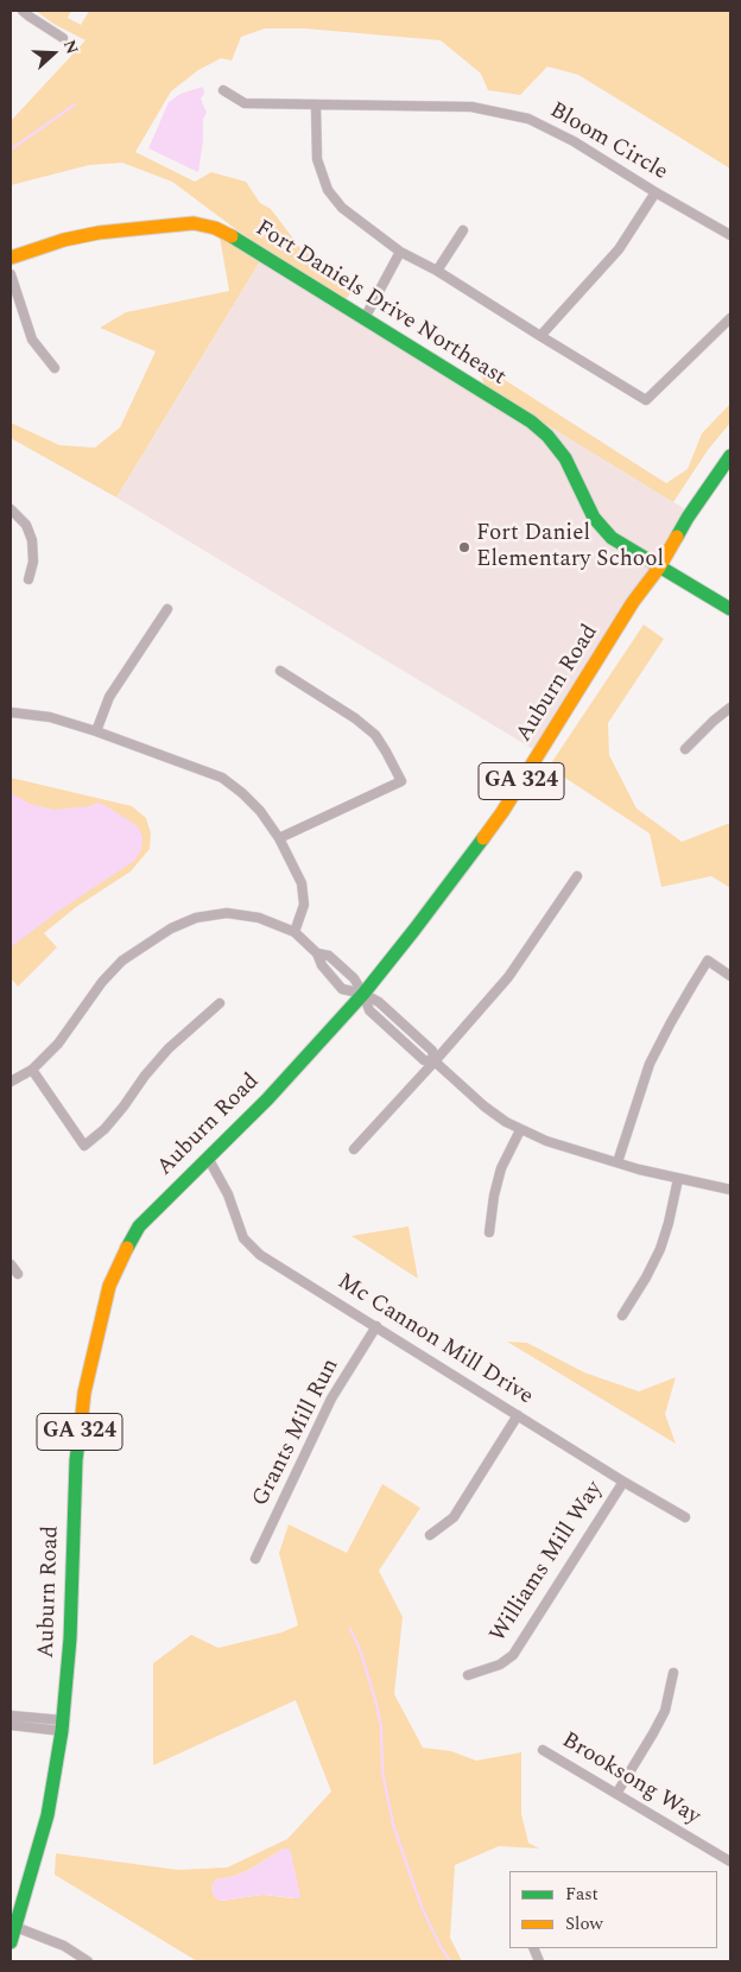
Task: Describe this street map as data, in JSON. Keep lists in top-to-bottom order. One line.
{"streets":{"main road":["Fort Daniels Drive Northeast","Auburn Road","GA 324"],"street":["Bloom Circle","Mc Cannon Mill Drive","Grants Mill Run","Williams Mill Way","Brooksong Way"]},"crossings":[["Fort Daniels Drive Northeast","Auburn Road"],["Auburn Road","Mc Cannon Mill Drive"],["Mc Cannon Mill Drive","Grants Mill Run"],["Mc Cannon Mill Drive","Williams Mill Way"]],"places":["Fort Daniel Elementary School"],"legend":["Fast","Slow"],"north":"right"}
